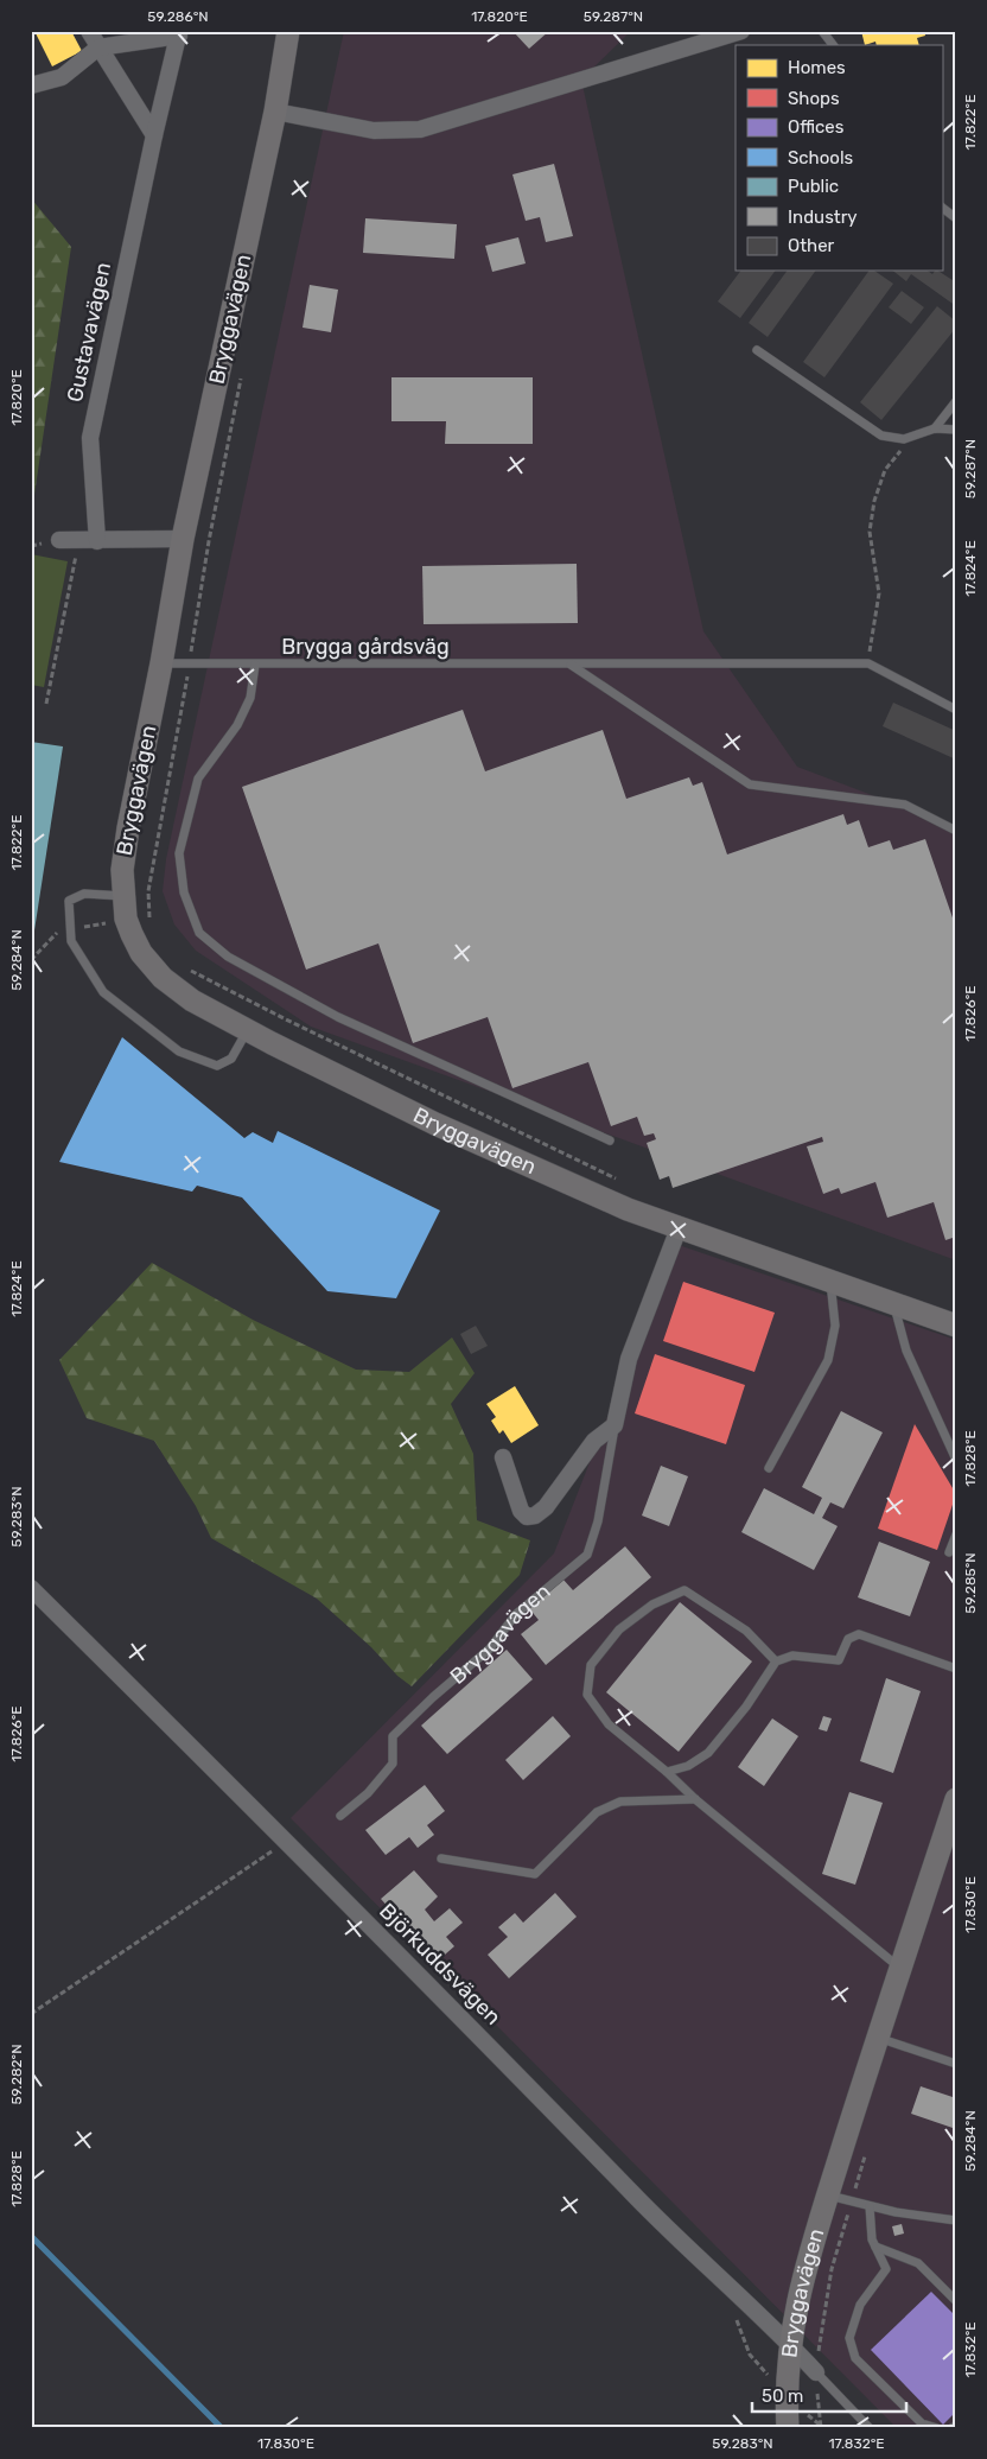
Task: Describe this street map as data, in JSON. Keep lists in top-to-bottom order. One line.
{"streets":{"main road":["Bryggavägen"],"street":["Gustavavägen","Björkuddsvägen"],"lane":["Brygga gårdsväg"]},"crossings":[["Bryggavägen","Brygga gårdsväg"],["Bryggavägen","Björkuddsvägen"]],"legend":["Homes","Shops","Offices","Schools","Public","Industry","Other"],"scale_bar":"50 m","coordinates":["59.286°N","17.820°E","59.287°N","17.822°E","17.824°E","59.284°N","17.826°E","17.828°E","59.283°N","59.285°N","17.830°E","59.282°N","17.832°E"]}
